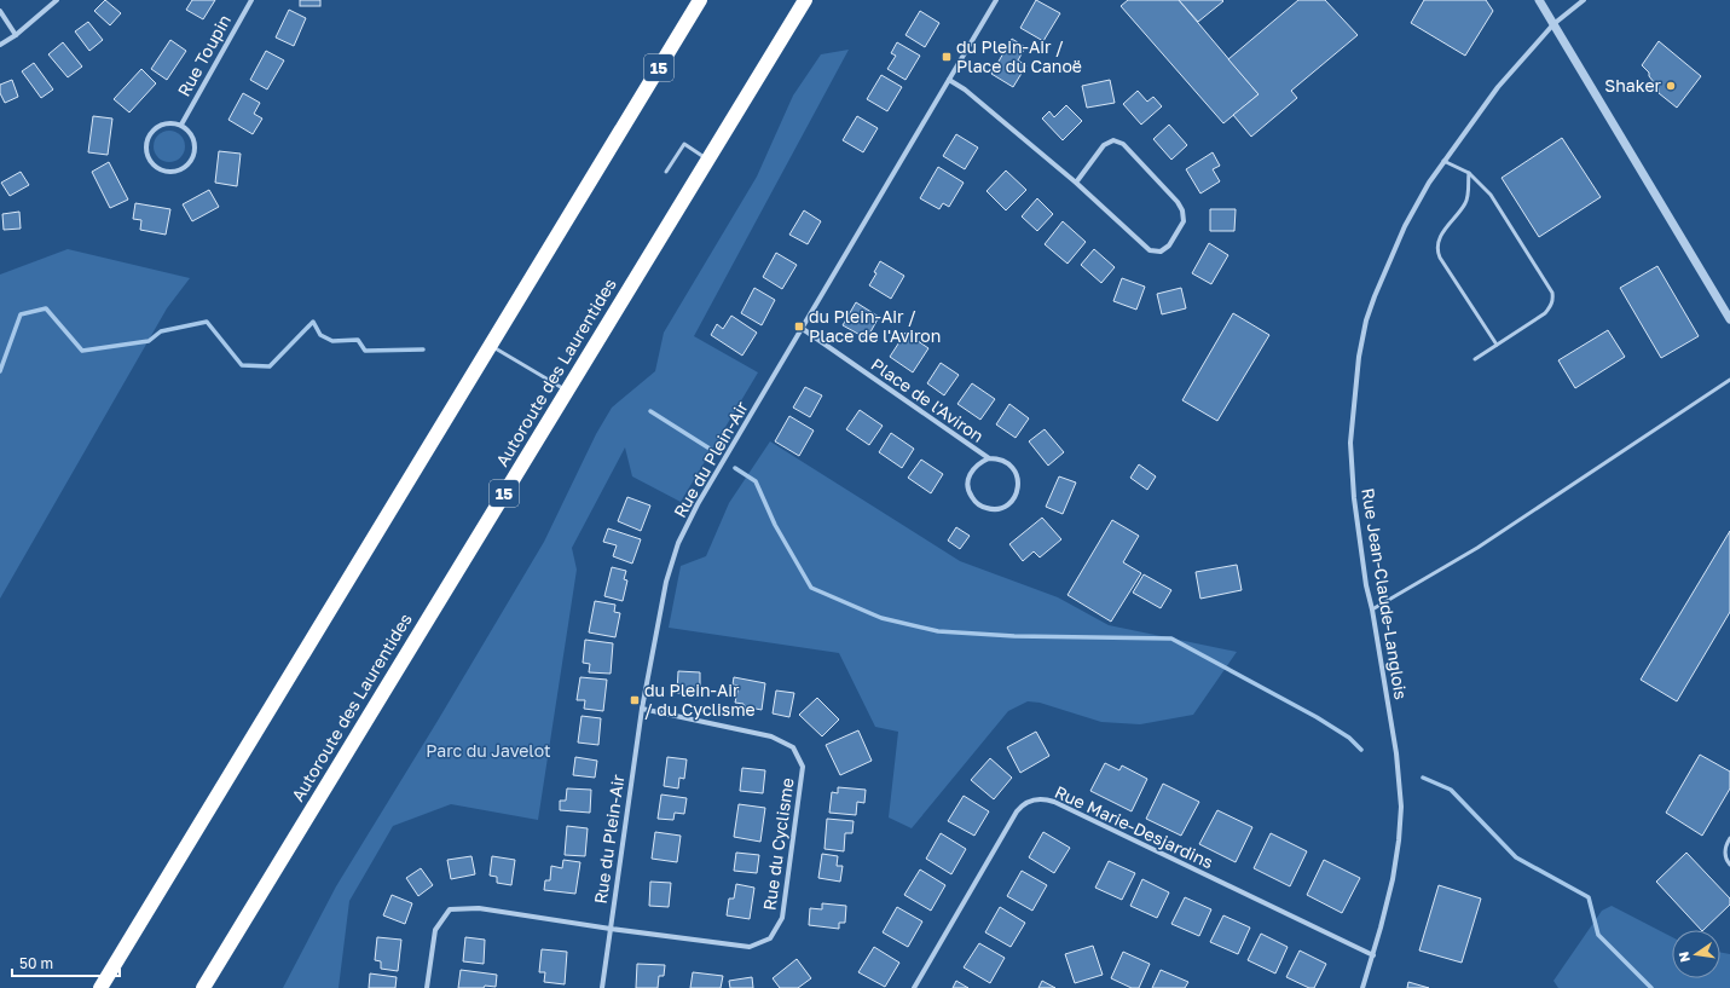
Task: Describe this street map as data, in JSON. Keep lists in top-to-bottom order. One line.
{"streets":{"highway":["15","Autoroute des Laurentides"],"street":["Rue Toupin","Place de l'Aviron","Rue du Plein-Air","Rue Jean-Claude-Langlois","Rue Marie-Desjardins","Rue du Cyclisme"]},"crossings":[["Place de l'Aviron","Rue du Plein-Air"],["Rue du Plein-Air","Rue du Cyclisme"],["Rue Jean-Claude-Langlois","Rue Marie-Desjardins"]],"parks":["Parc du Javelot"],"places":{"transit":["du Plein-Air / Place du Canoë","du Plein-Air / Place de l'Aviron","du Plein-Air / du Cyclisme"],"other":["Shaker"]},"scale_bar":"50 m","north":"left"}
